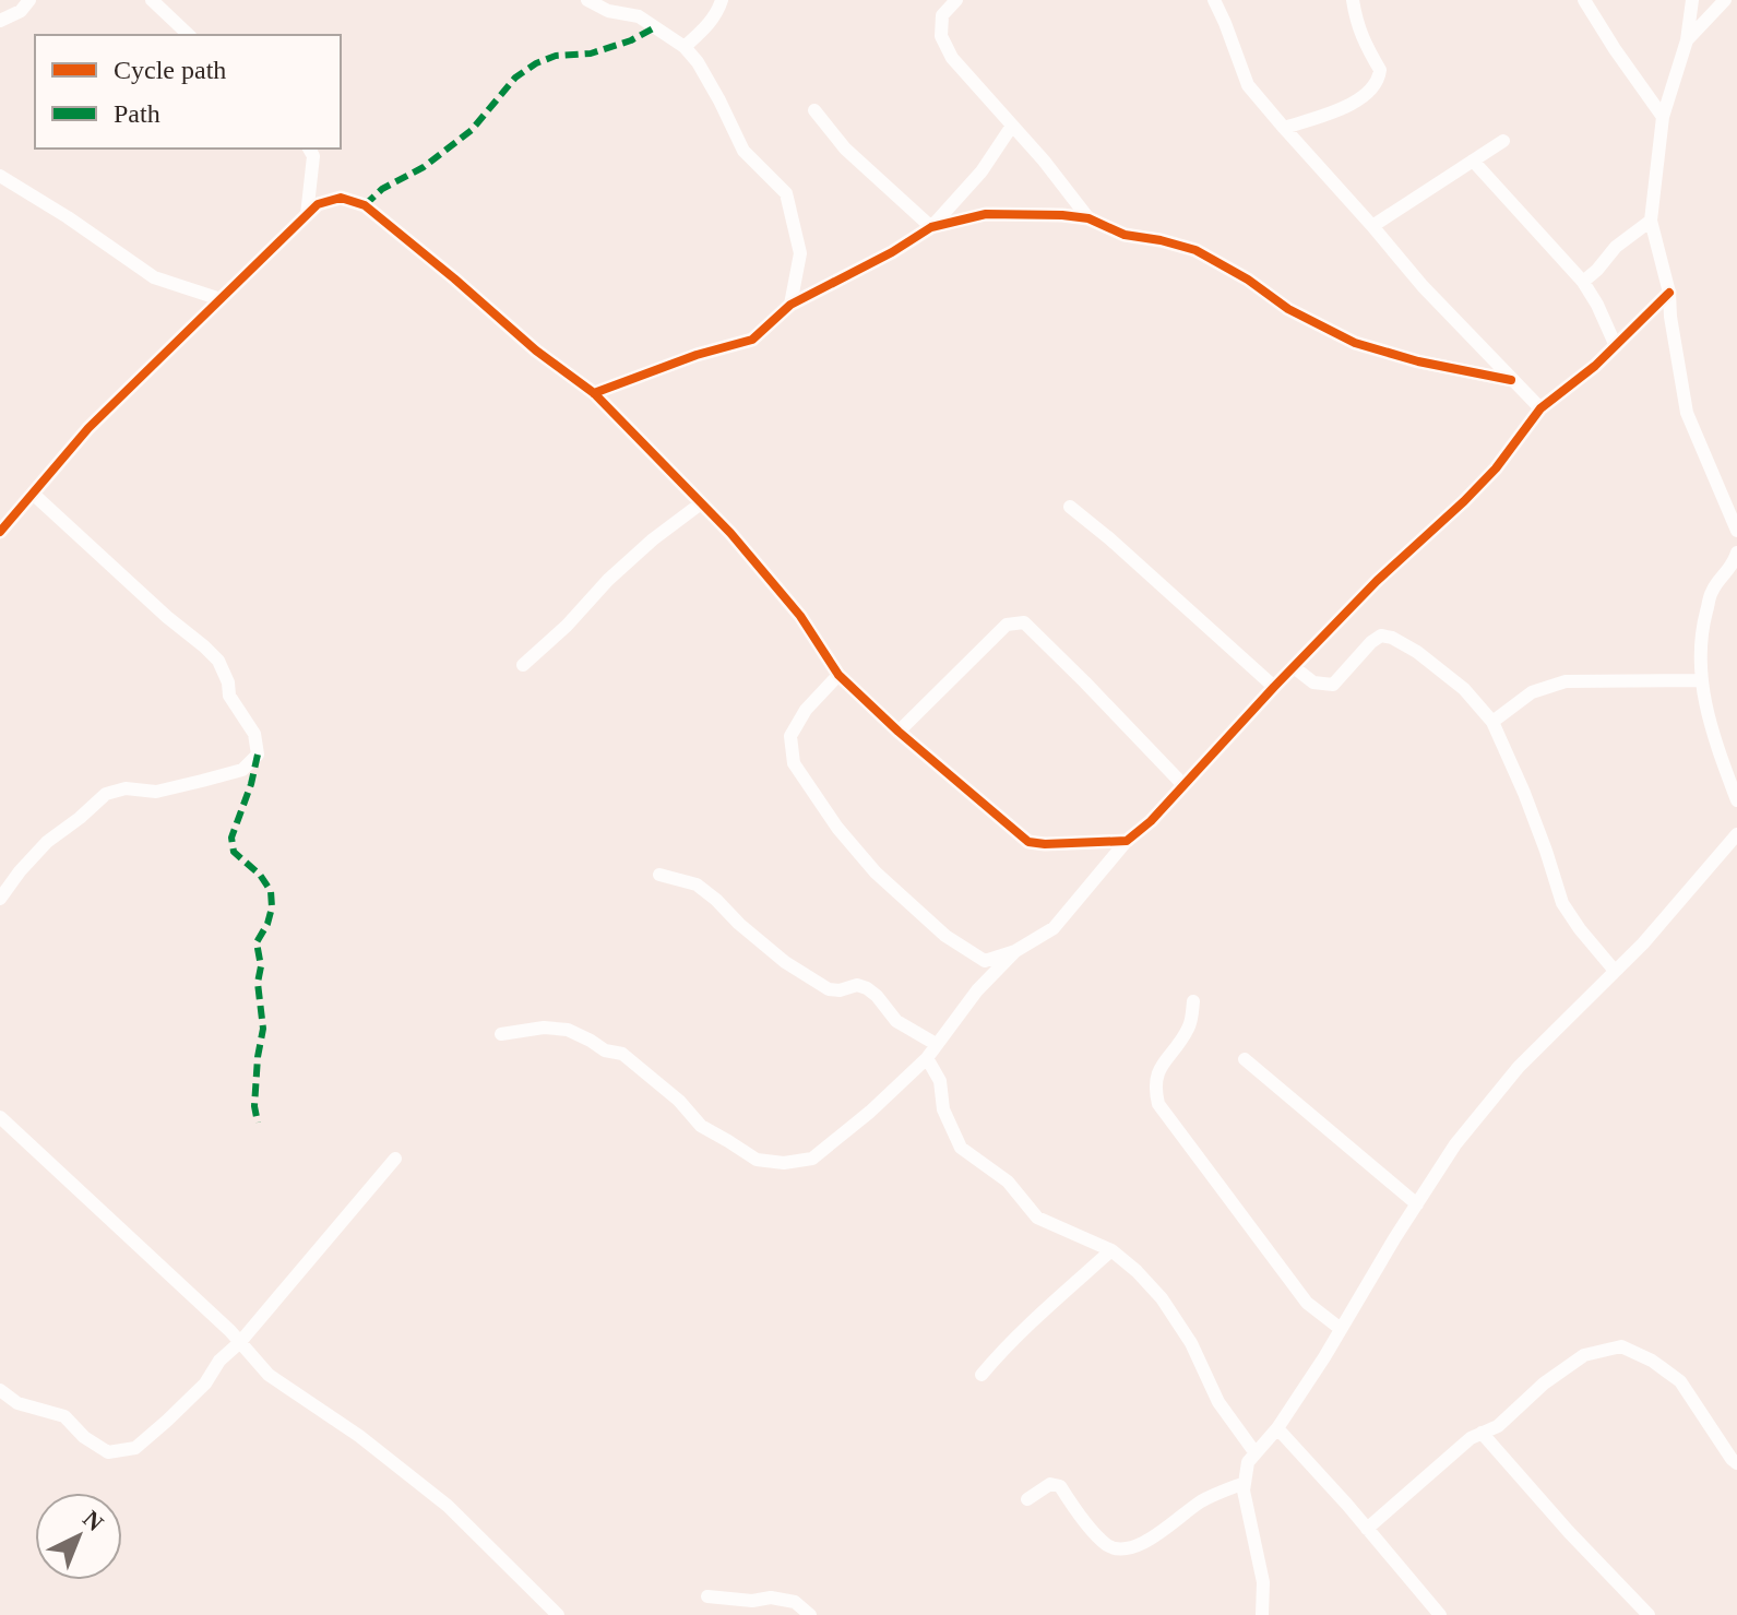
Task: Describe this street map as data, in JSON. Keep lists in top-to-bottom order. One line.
{"legend":["Cycle path","Path"],"north":"top right"}
